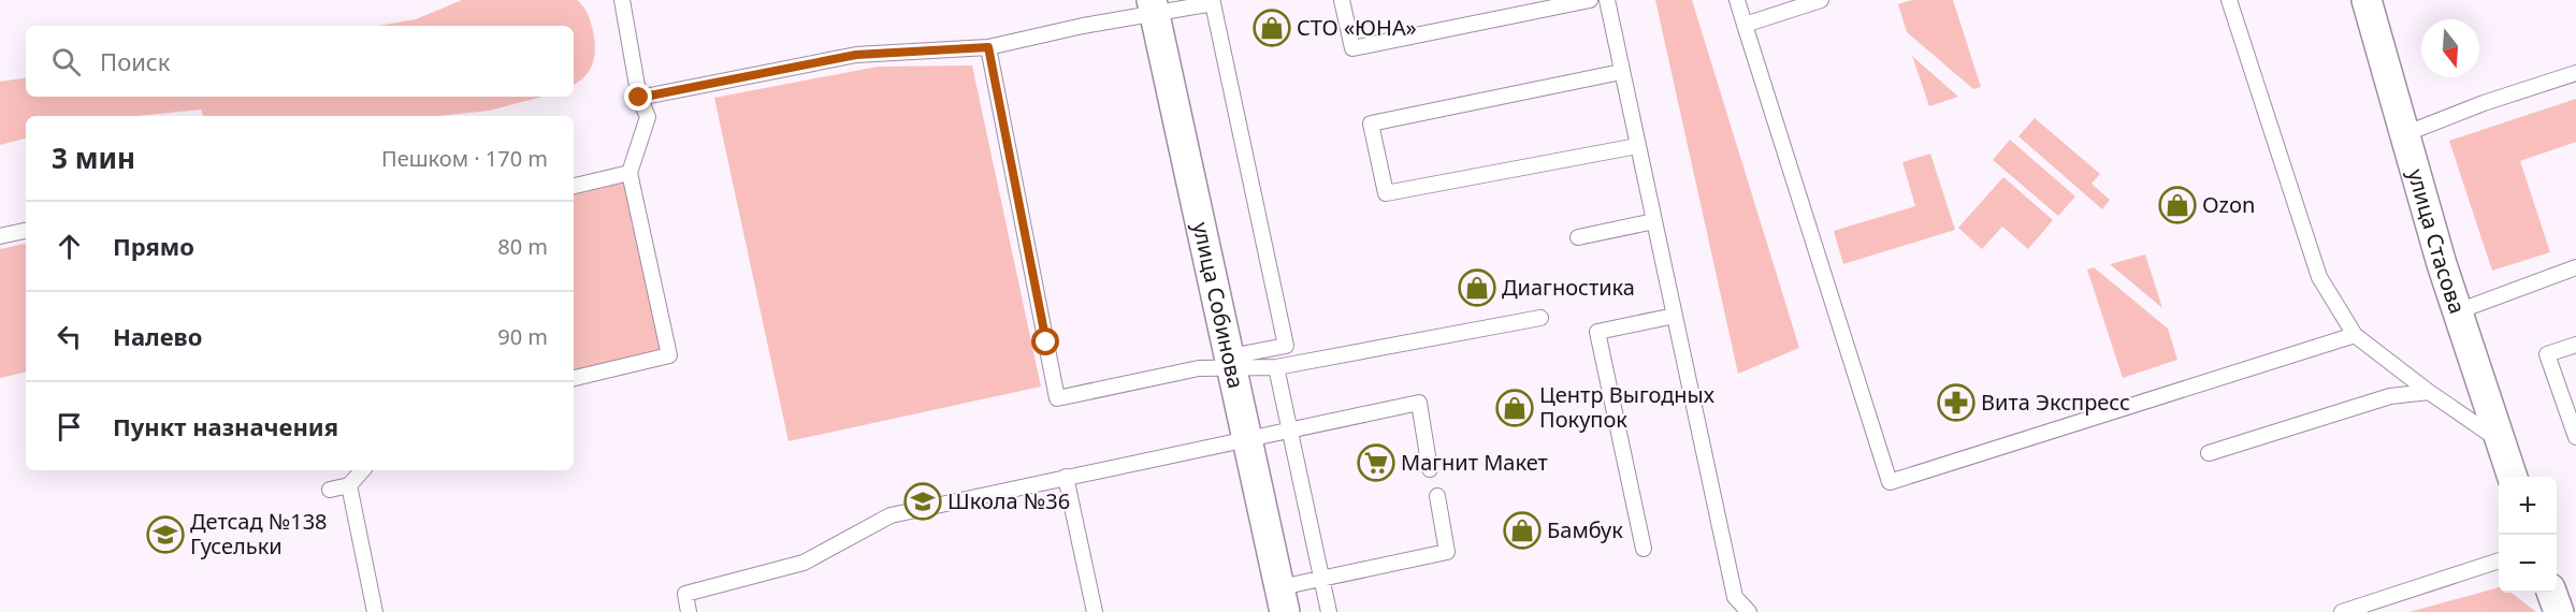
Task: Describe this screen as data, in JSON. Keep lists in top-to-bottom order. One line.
{"streets":{"street":["улица Стасова","улица Собинова"]},"places":{"shop":["СТО «ЮНА»","Ozon","Диагностика","Центр Выгодных Покупок","Бамбук"],"pharmacy":["Вита Экспресс"],"supermarket":["Магнит Макет"],"school or university":["Школа №36","Детсад №138 Гусельки"]},"north":"bottom","page":{"search":"Поиск","heading":["3 мин","Пешком · 170 m"],"list":[["Прямо","80 m"],["Налево","90 m"],"Пункт назначения"],"map_buttons":["+","−"]}}
